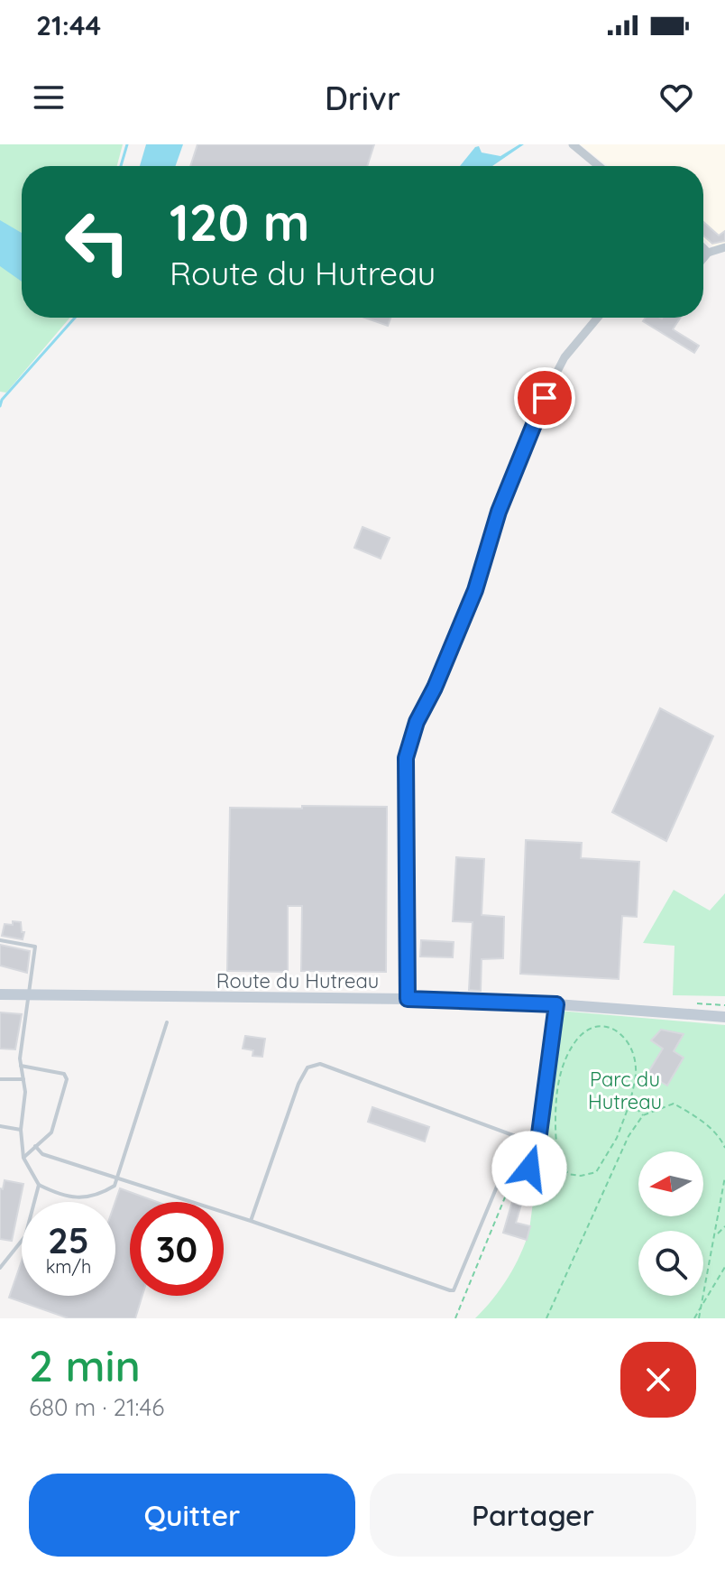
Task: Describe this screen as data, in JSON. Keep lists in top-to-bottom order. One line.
{"streets":{"street":["Route du Hutreau"]},"parks":["Parc du Hutreau"],"north":"left","page":{"status":"21:44","header":"Drivr","turn":["120 m","Route du Hutreau"],"speed":"25 km/h","limit":"30","heading":["2 min","680 m · 21:46"],"buttons":["Quitter","Partager"]}}
